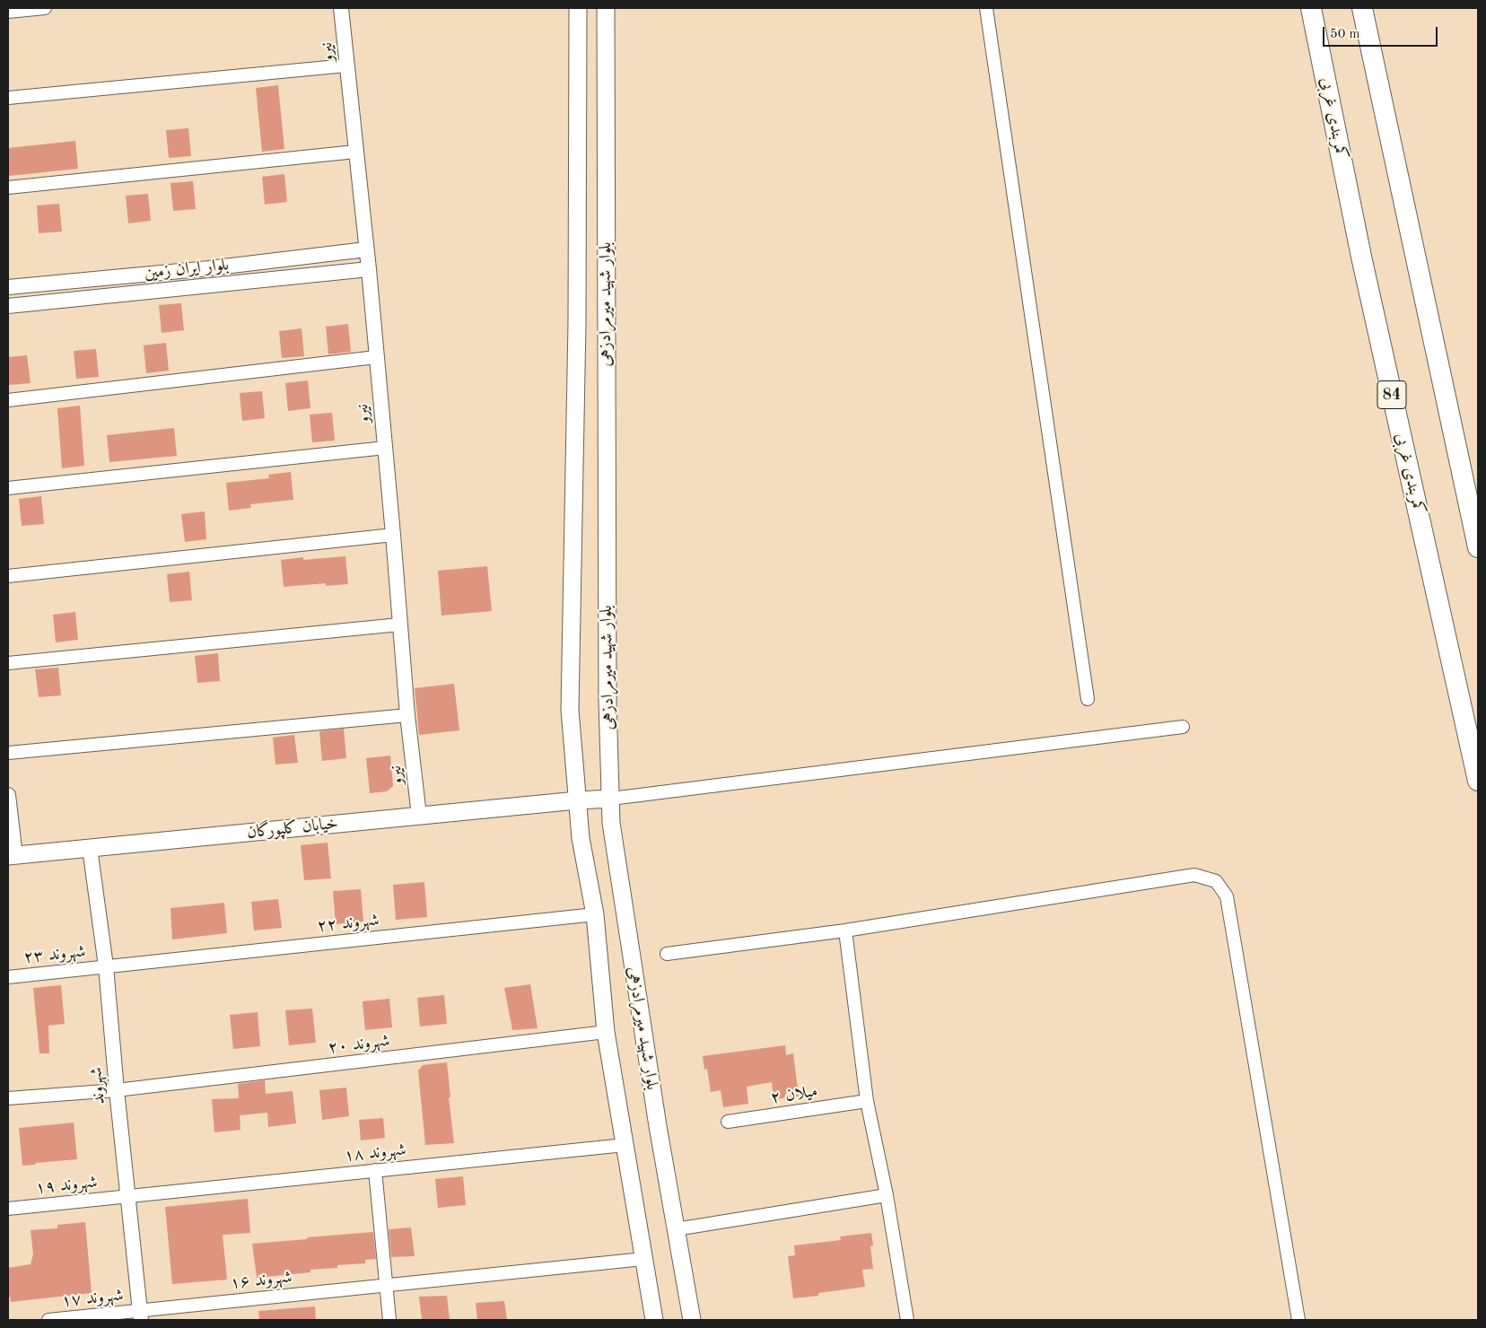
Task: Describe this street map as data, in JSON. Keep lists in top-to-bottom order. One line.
{"streets":{"highway":["کمربندی غربی","84"],"main road":["بلوار شهید میرمرادزهی","خیابان کلپورگان"],"street":["نیرو","بلوار ایران زمین","شهروند ۲۲","شهروند ۲۳","شهروند ۲۰","شهروند","میلان ۲","شهروند ۱۸","شهروند ۱۹","شهروند ۱۶","شهروند ۱۷"]},"crossings":[["نیرو","بلوار ایران زمین"],["نیرو","خیابان کلپورگان"],["بلوار شهید میرمرادزهی","خیابان کلپورگان"],["بلوار شهید میرمرادزهی","شهروند ۲۲"],["بلوار شهید میرمرادزهی","شهروند ۲۰"],["بلوار شهید میرمرادزهی","شهروند ۱۸"],["بلوار شهید میرمرادزهی","شهروند ۱۶"],["خیابان کلپورگان","شهروند"],["شهروند ۲۲","شهروند ۲۳"],["شهروند ۲۲","شهروند"],["شهروند ۲۳","شهروند"],["شهروند ۲۰","شهروند"],["شهروند","شهروند ۱۸"],["شهروند","شهروند ۱۹"],["شهروند","شهروند ۱۶"],["شهروند","شهروند ۱۷"],["شهروند ۱۸","شهروند ۱۹"],["شهروند ۱۶","شهروند ۱۷"]],"scale_bar":"50 m"}
